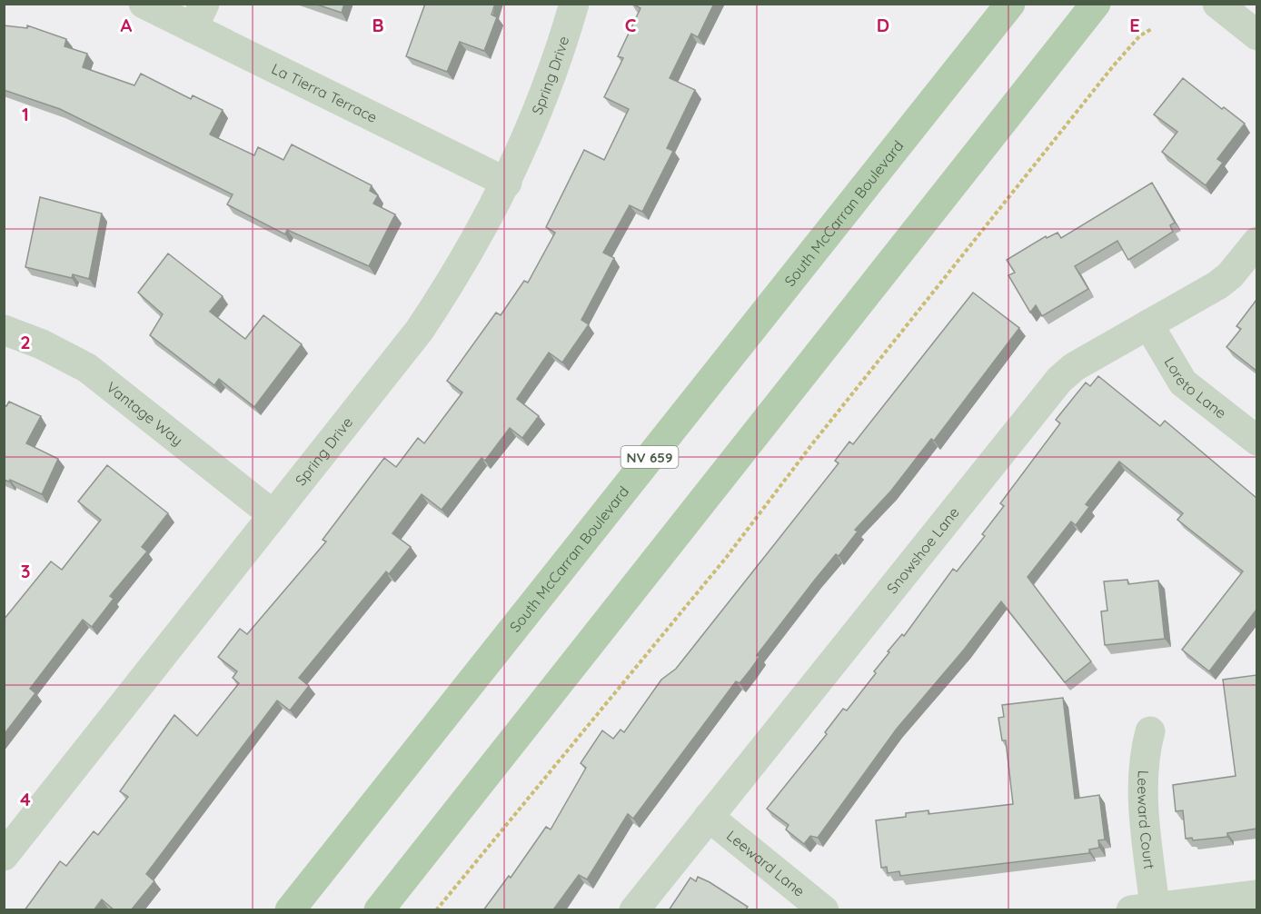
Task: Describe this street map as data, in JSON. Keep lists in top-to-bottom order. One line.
{"streets":{"main road":["South McCarran Boulevard","NV 659"],"street":["Spring Drive","La Tierra Terrace","Loreto Lane","Vantage Way","Snowshoe Lane","Leeward Court","Leeward Lane"]},"crossings":[["Spring Drive","La Tierra Terrace"],["Spring Drive","Vantage Way"],["Loreto Lane","Snowshoe Lane"],["Snowshoe Lane","Leeward Lane"]],"grid":{"columns":["A","B","C","D","E"],"rows":["1","2","3","4"]}}
